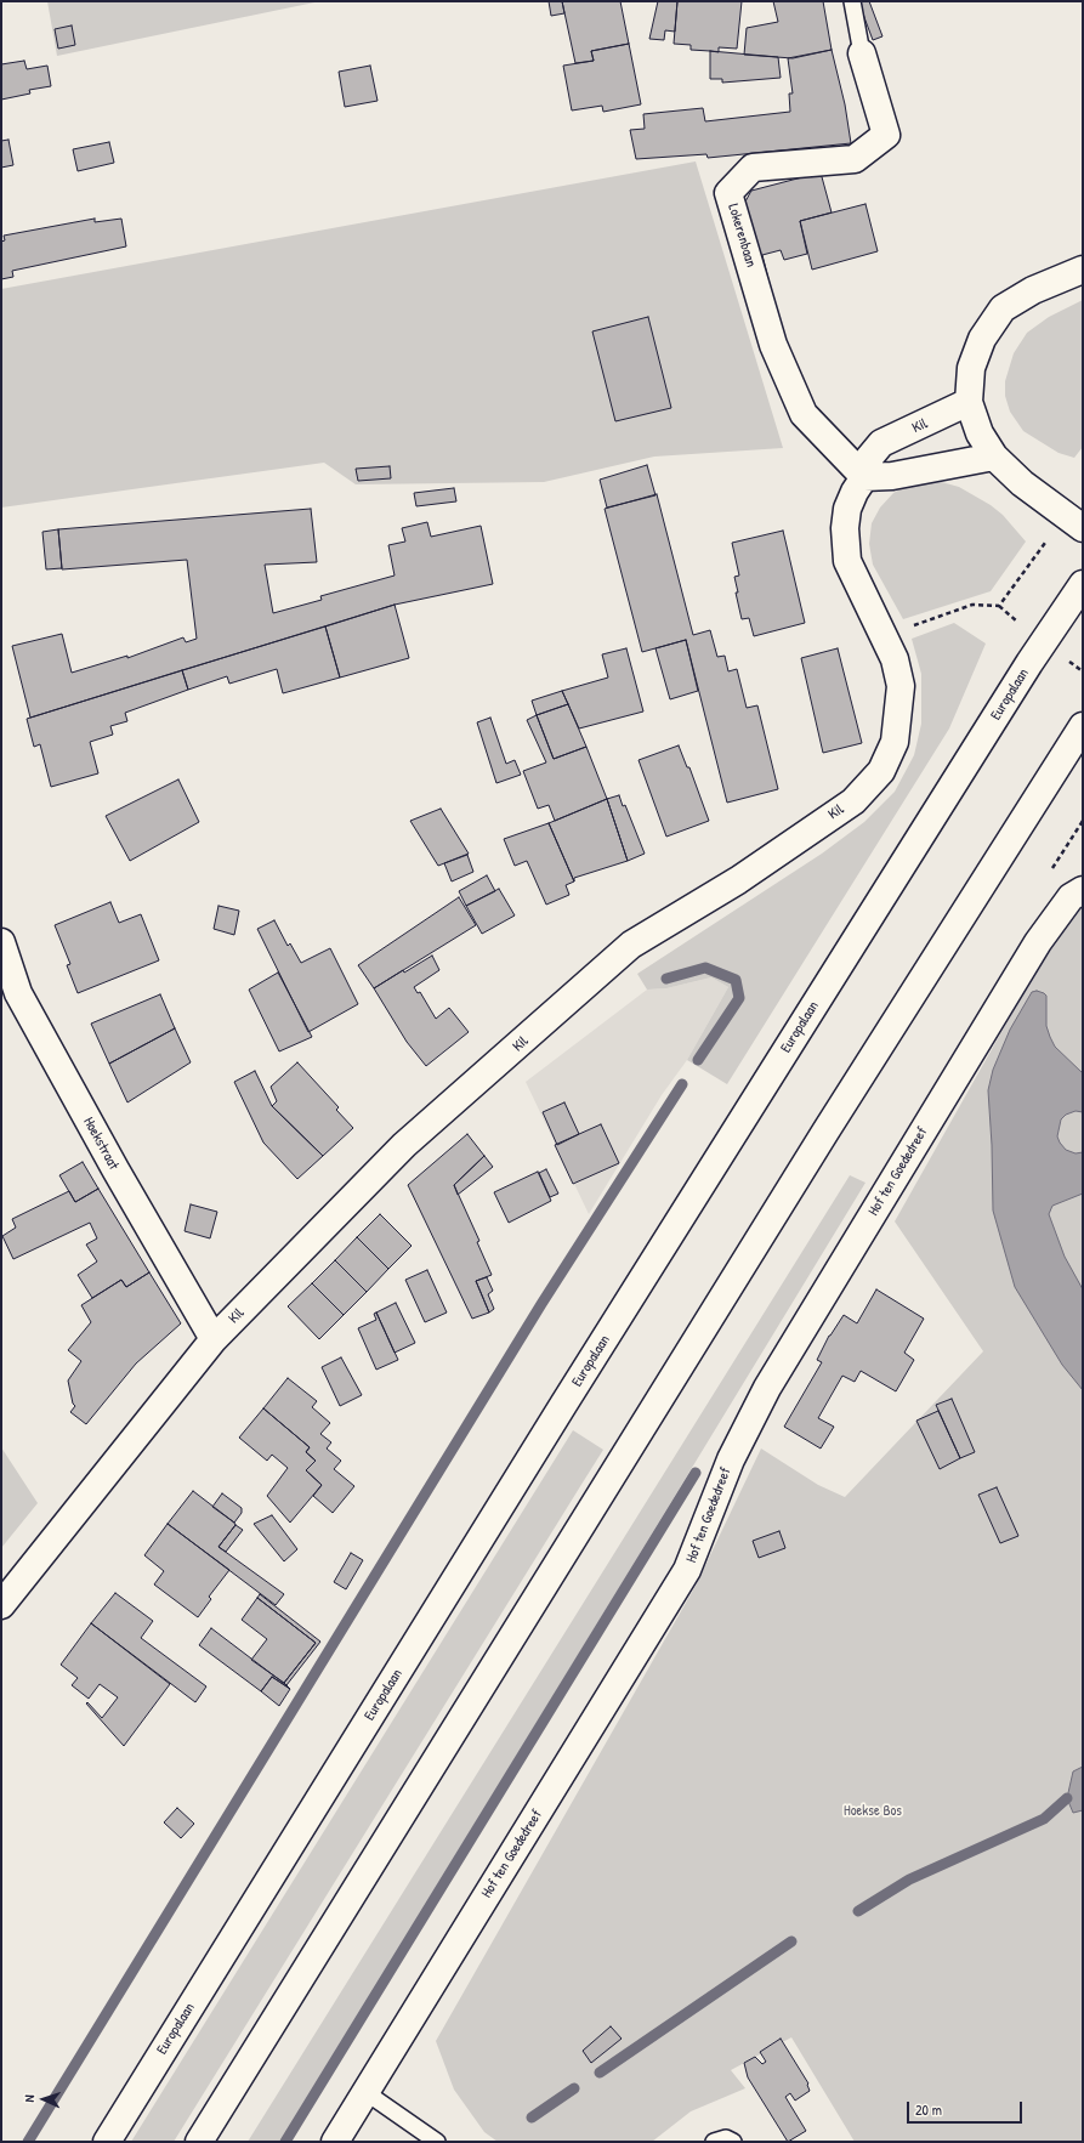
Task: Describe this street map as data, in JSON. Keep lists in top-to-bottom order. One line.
{"streets":{"main road":["Lokerenbaan","Kil","Europalaan","Hoekstraat","Hof ten Goededreef"]},"crossings":[["Lokerenbaan","Kil"],["Kil","Hoekstraat"]],"parks":["Hoekse Bos"],"scale_bar":"20 m","north":"left"}
